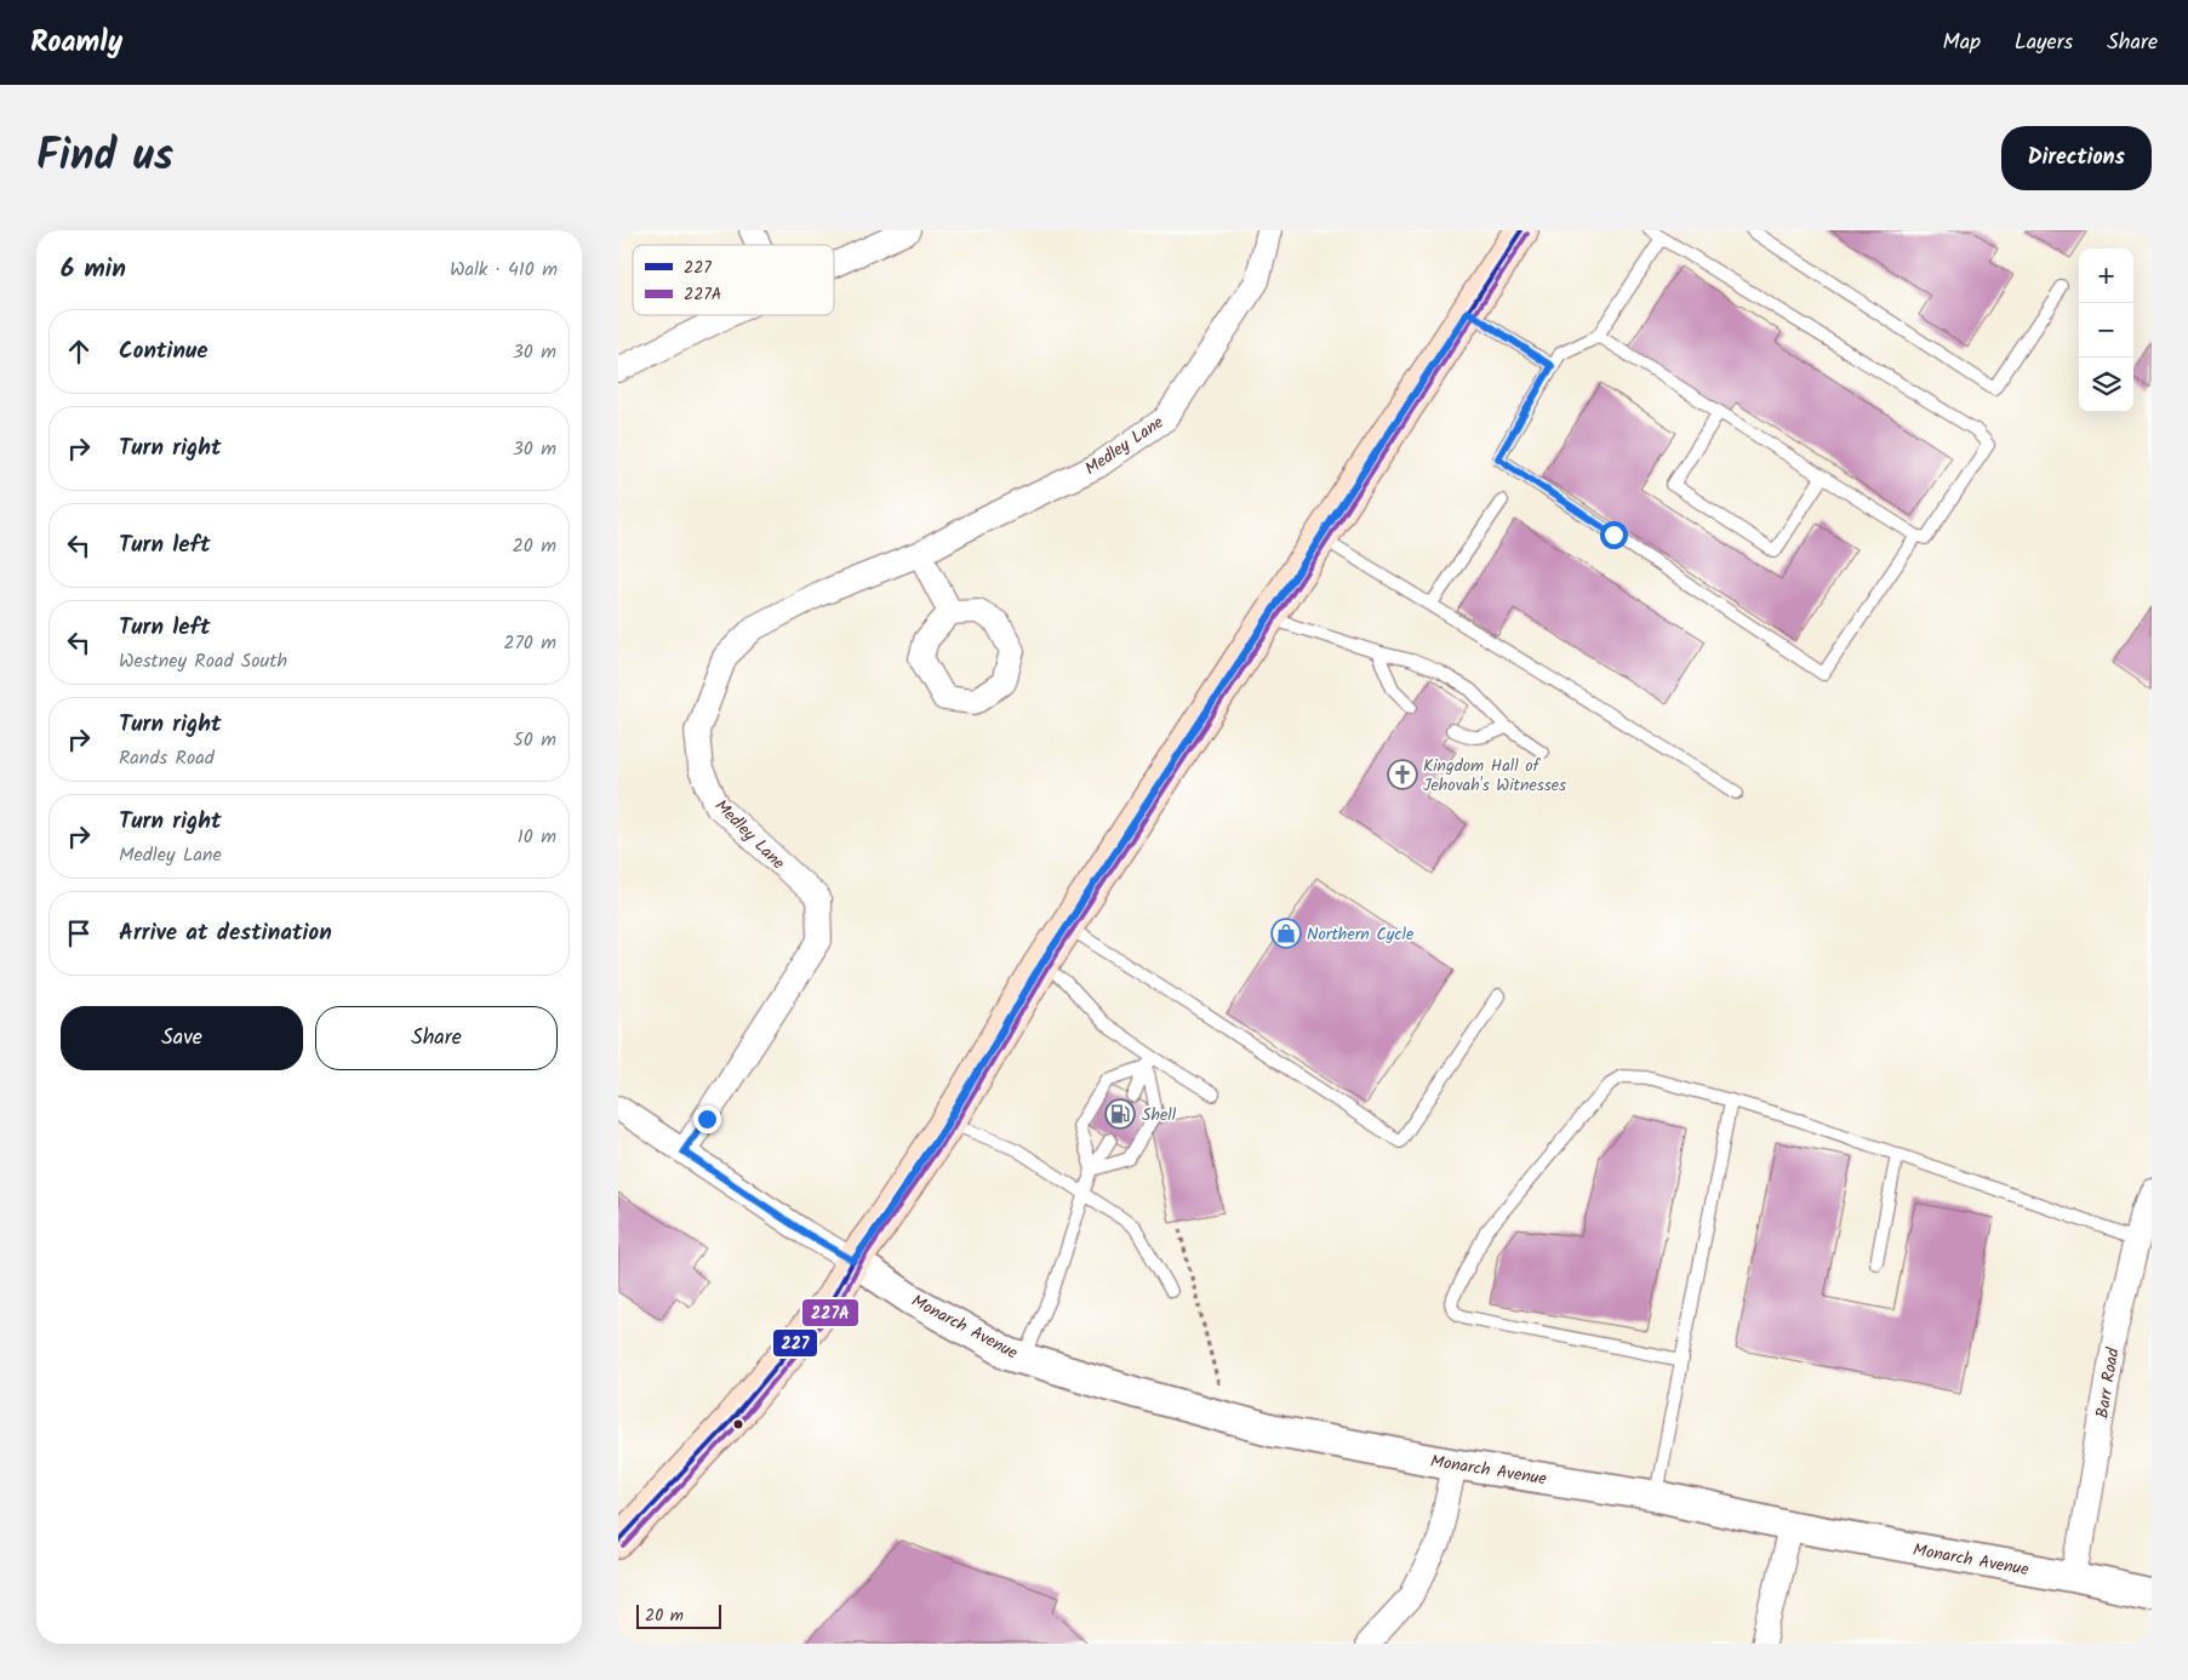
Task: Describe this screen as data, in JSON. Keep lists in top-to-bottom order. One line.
{"streets":{"street":["Medley Lane","Monarch Avenue","Barr Road"]},"crossings":[["Monarch Avenue","Barr Road"]],"places":{"church":["Kingdom Hall of Jehovah's Witnesses"],"shop":["Northern Cycle"],"fuel station":["Shell"]},"lines":["transit line 227","transit line 227A"],"legend":["227","227A"],"scale_bar":"20 m","page":{"header":"Roamly","nav":["Map","Layers","Share"],"title":"Find us","buttons":["Directions",["Save","Share"]],"heading":["6 min","Walk · 410 m"],"map_buttons":["+","−"],"list":[["Continue","30 m"],["Turn right","30 m"],["Turn left","20 m"],["Turn left","Westney Road South","270 m"],["Turn right","Rands Road","50 m"],["Turn right","Medley Lane","10 m"],"Arrive at destination"],"scale":"20 m"}}
